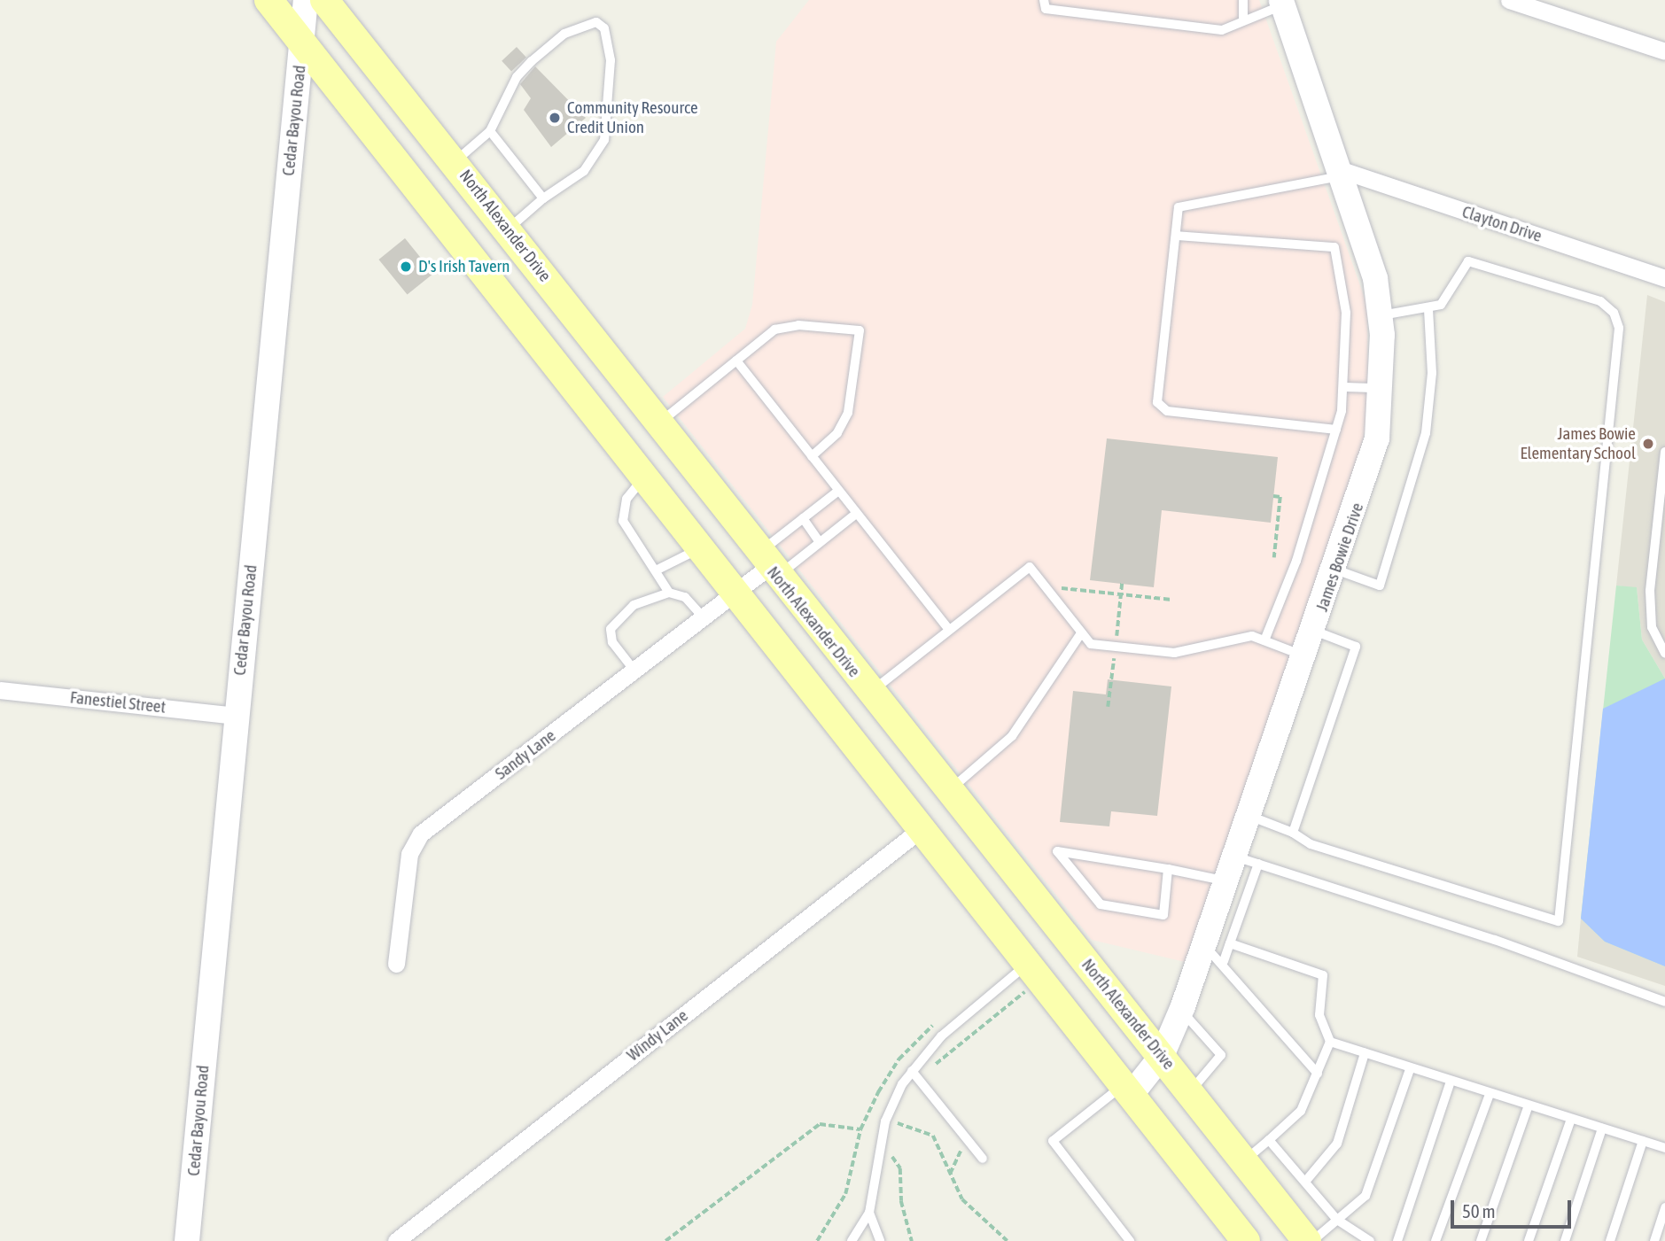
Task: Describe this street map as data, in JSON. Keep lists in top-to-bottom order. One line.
{"streets":{"main road":["North Alexander Drive"],"street":["Cedar Bayou Road","Clayton Drive","James Bowie Drive","Fanestiel Street","Sandy Lane","Windy Lane"]},"crossings":[["Cedar Bayou Road","Fanestiel Street"],["Clayton Drive","James Bowie Drive"],["North Alexander Drive","James Bowie Drive"],["North Alexander Drive","Sandy Lane"]],"places":["Community Resource Credit Union","D's Irish Tavern","James Bowie Elementary School"],"scale_bar":"50 m"}
